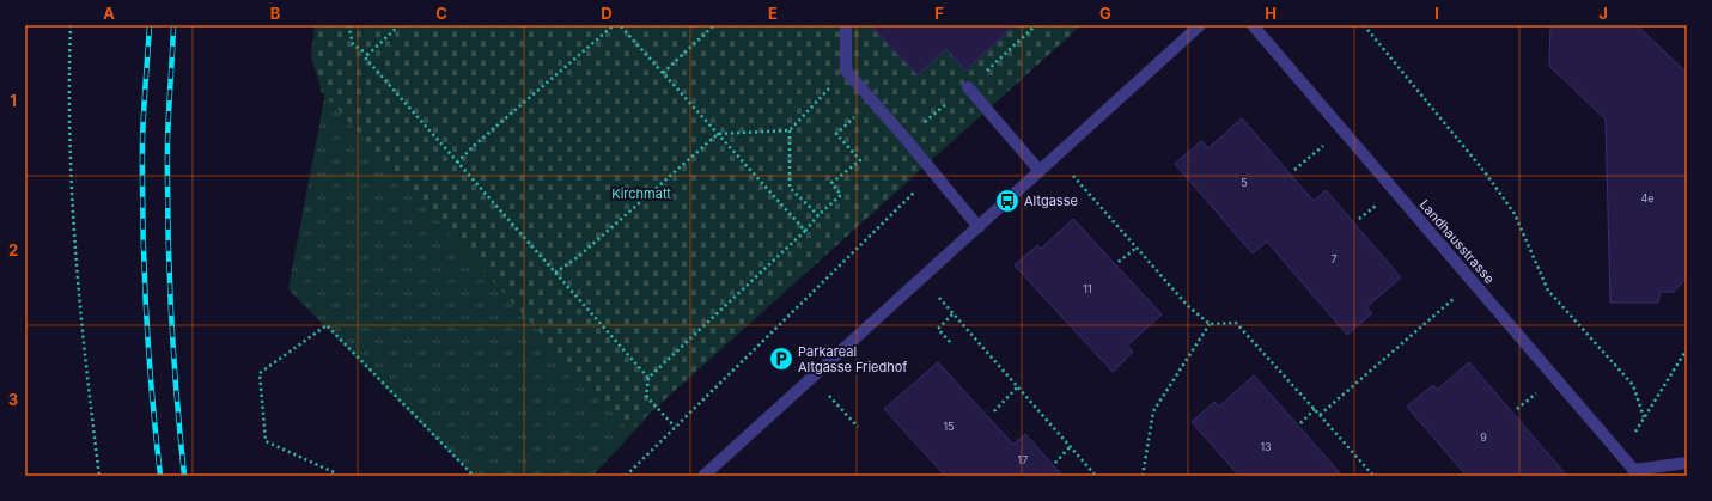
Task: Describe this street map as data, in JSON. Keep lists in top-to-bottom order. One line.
{"streets":{"street":["Landhausstrasse"]},"parks":["Kirchmatt"],"places":{"bus stop":["Altgasse"],"parking":["Parkareal Altgasse Friedhof"]},"house_numbers":["5","4e","7","11","15","9","13","17"],"grid":{"columns":["A","B","C","D","E","F","G","H","I","J"],"rows":["1","2","3"]}}
